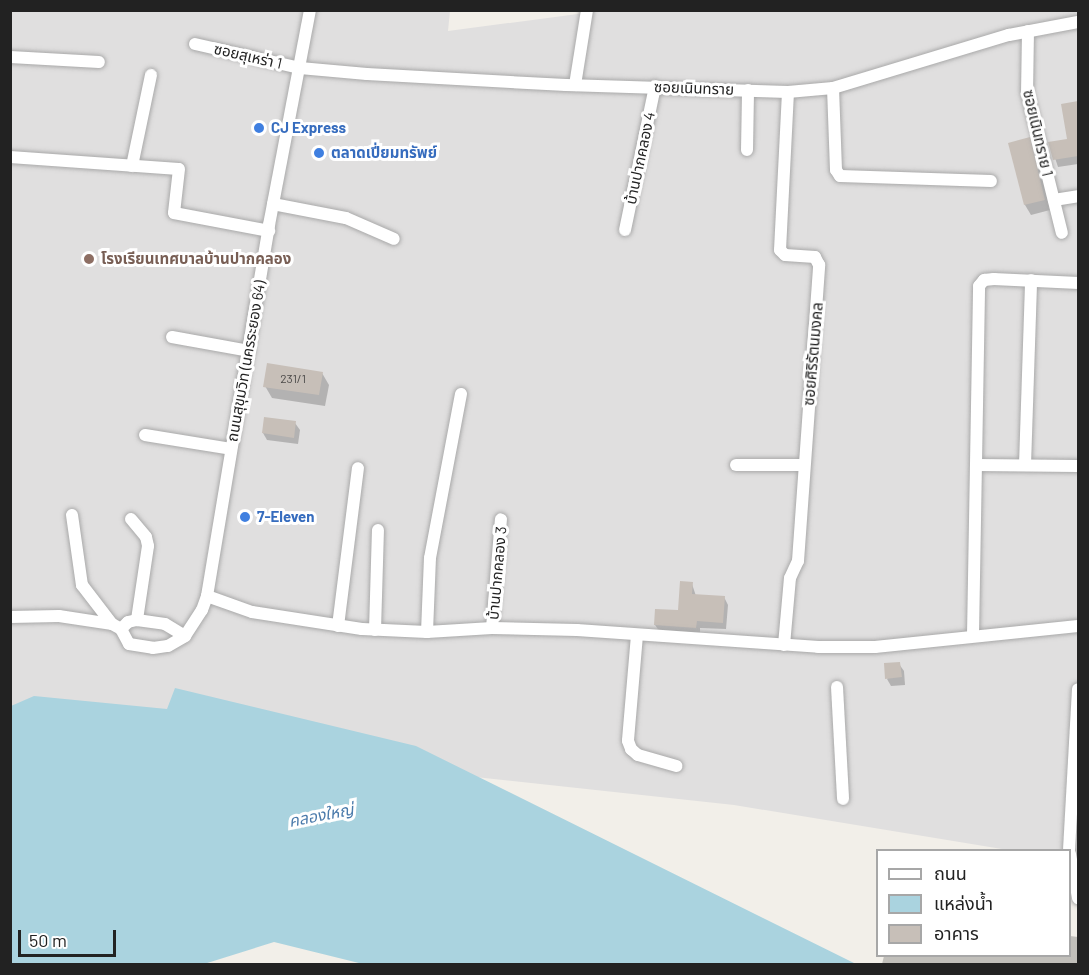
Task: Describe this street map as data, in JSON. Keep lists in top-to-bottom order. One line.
{"streets":{"street":["ซอยสุเหร่า 1","ซอยเนินทราย","ซอยเนินทราย 1","บ้านปากคลอง 4","ซอยศิริรัตนมงคล","ถนนสุขุมวิท (นครระยอง 64)","บ้านปากคลอง 3"]},"crossings":[["ซอยสุเหร่า 1","ซอยเนินทราย"],["ซอยสุเหร่า 1","ถนนสุขุมวิท (นครระยอง 64)"],["ซอยเนินทราย","ซอยเนินทราย 1"],["ซอยเนินทราย","บ้านปากคลอง 4"],["ซอยเนินทราย","ซอยศิริรัตนมงคล"],["ซอยเนินทราย","ถนนสุขุมวิท (นครระยอง 64)"]],"water":["คลองใหญ่"],"places":["CJ Express","ตลาดเปี่ยมทรัพย์","โรงเรียนเทศบาลบ้านปากคลอง","7-Eleven"],"house_numbers":["231/1"],"legend":["ถนน","แหล่งน้ำ","อาคาร"],"scale_bar":"50 m"}
